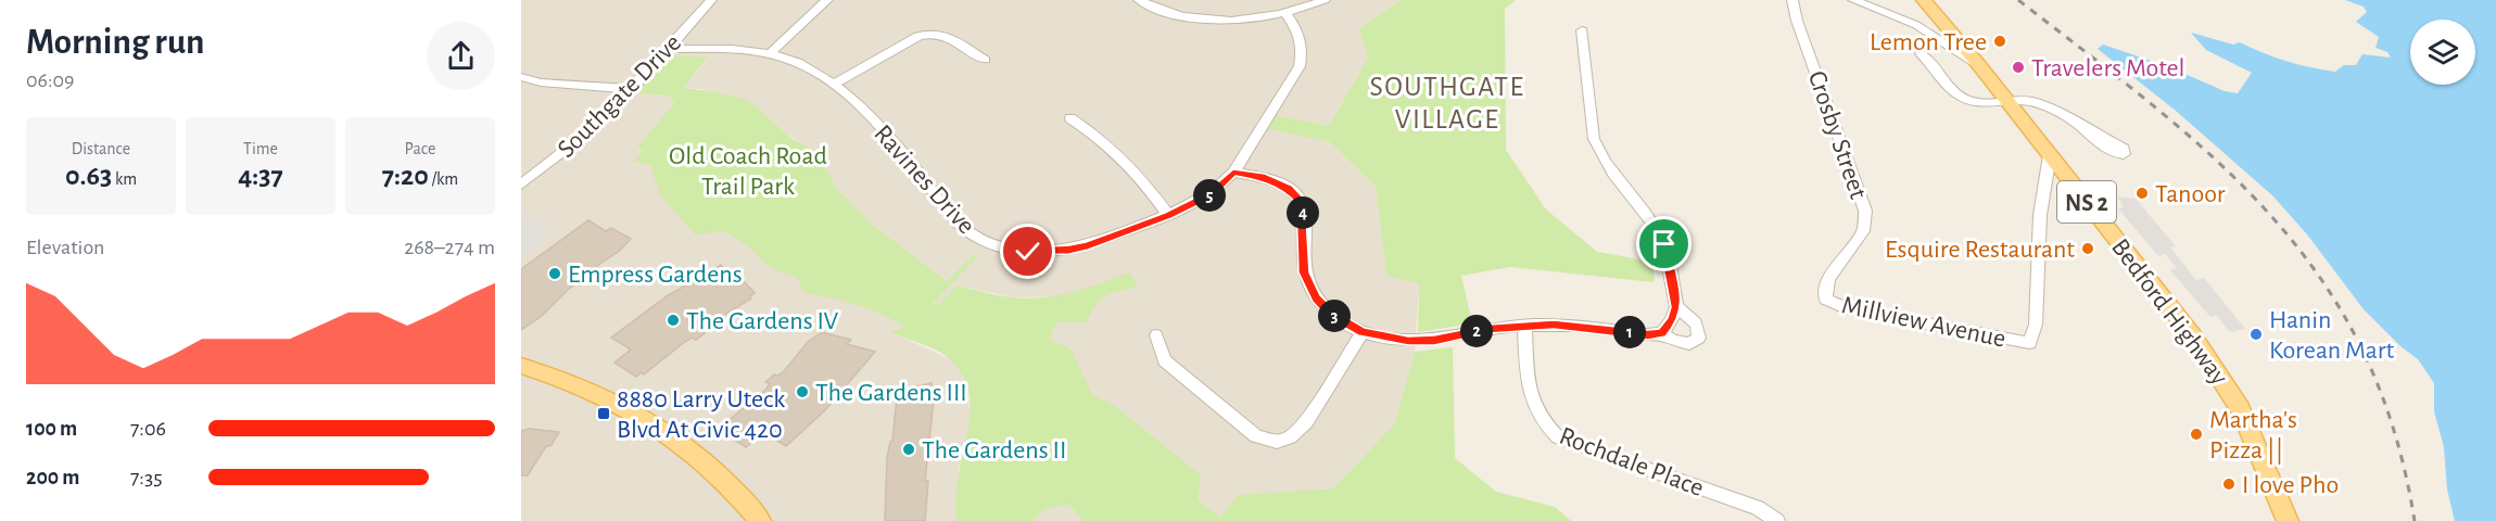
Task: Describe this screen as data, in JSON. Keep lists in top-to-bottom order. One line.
{"streets":{"main road":["NS 2","Bedford Highway"],"street":["Southgate Drive","Crosby Street","Ravines Drive","Millview Avenue","Rochdale Place"]},"crossings":[["Southgate Drive","Ravines Drive"],["Crosby Street","Millview Avenue"],["Bedford Highway","Millview Avenue"]],"districts":["SOUTHGATE VILLAGE"],"parks":["Old Coach Road Trail Park"],"places":{"other":["Lemon Tree","Travelers Motel","Tanoor","Esquire Restaurant","Empress Gardens","The Gardens IV","Hanin Korean Mart","The Gardens III","Martha's Pizza ||","The Gardens II","I love Pho"],"transit":["8880 Larry Uteck Blvd At Civic 420"]},"page":{"heading":["Morning run","06:09"],"stats":[["Distance","0.63 km"],["Time","4:37"],["Pace","7:20 /km"]],"pins":["5","4","3","2","1"],"chart":["Elevation","268–274 m"],"list":[{"name":"100 m","note":"7:06"},{"name":"200 m","note":"7:35"}]}}
